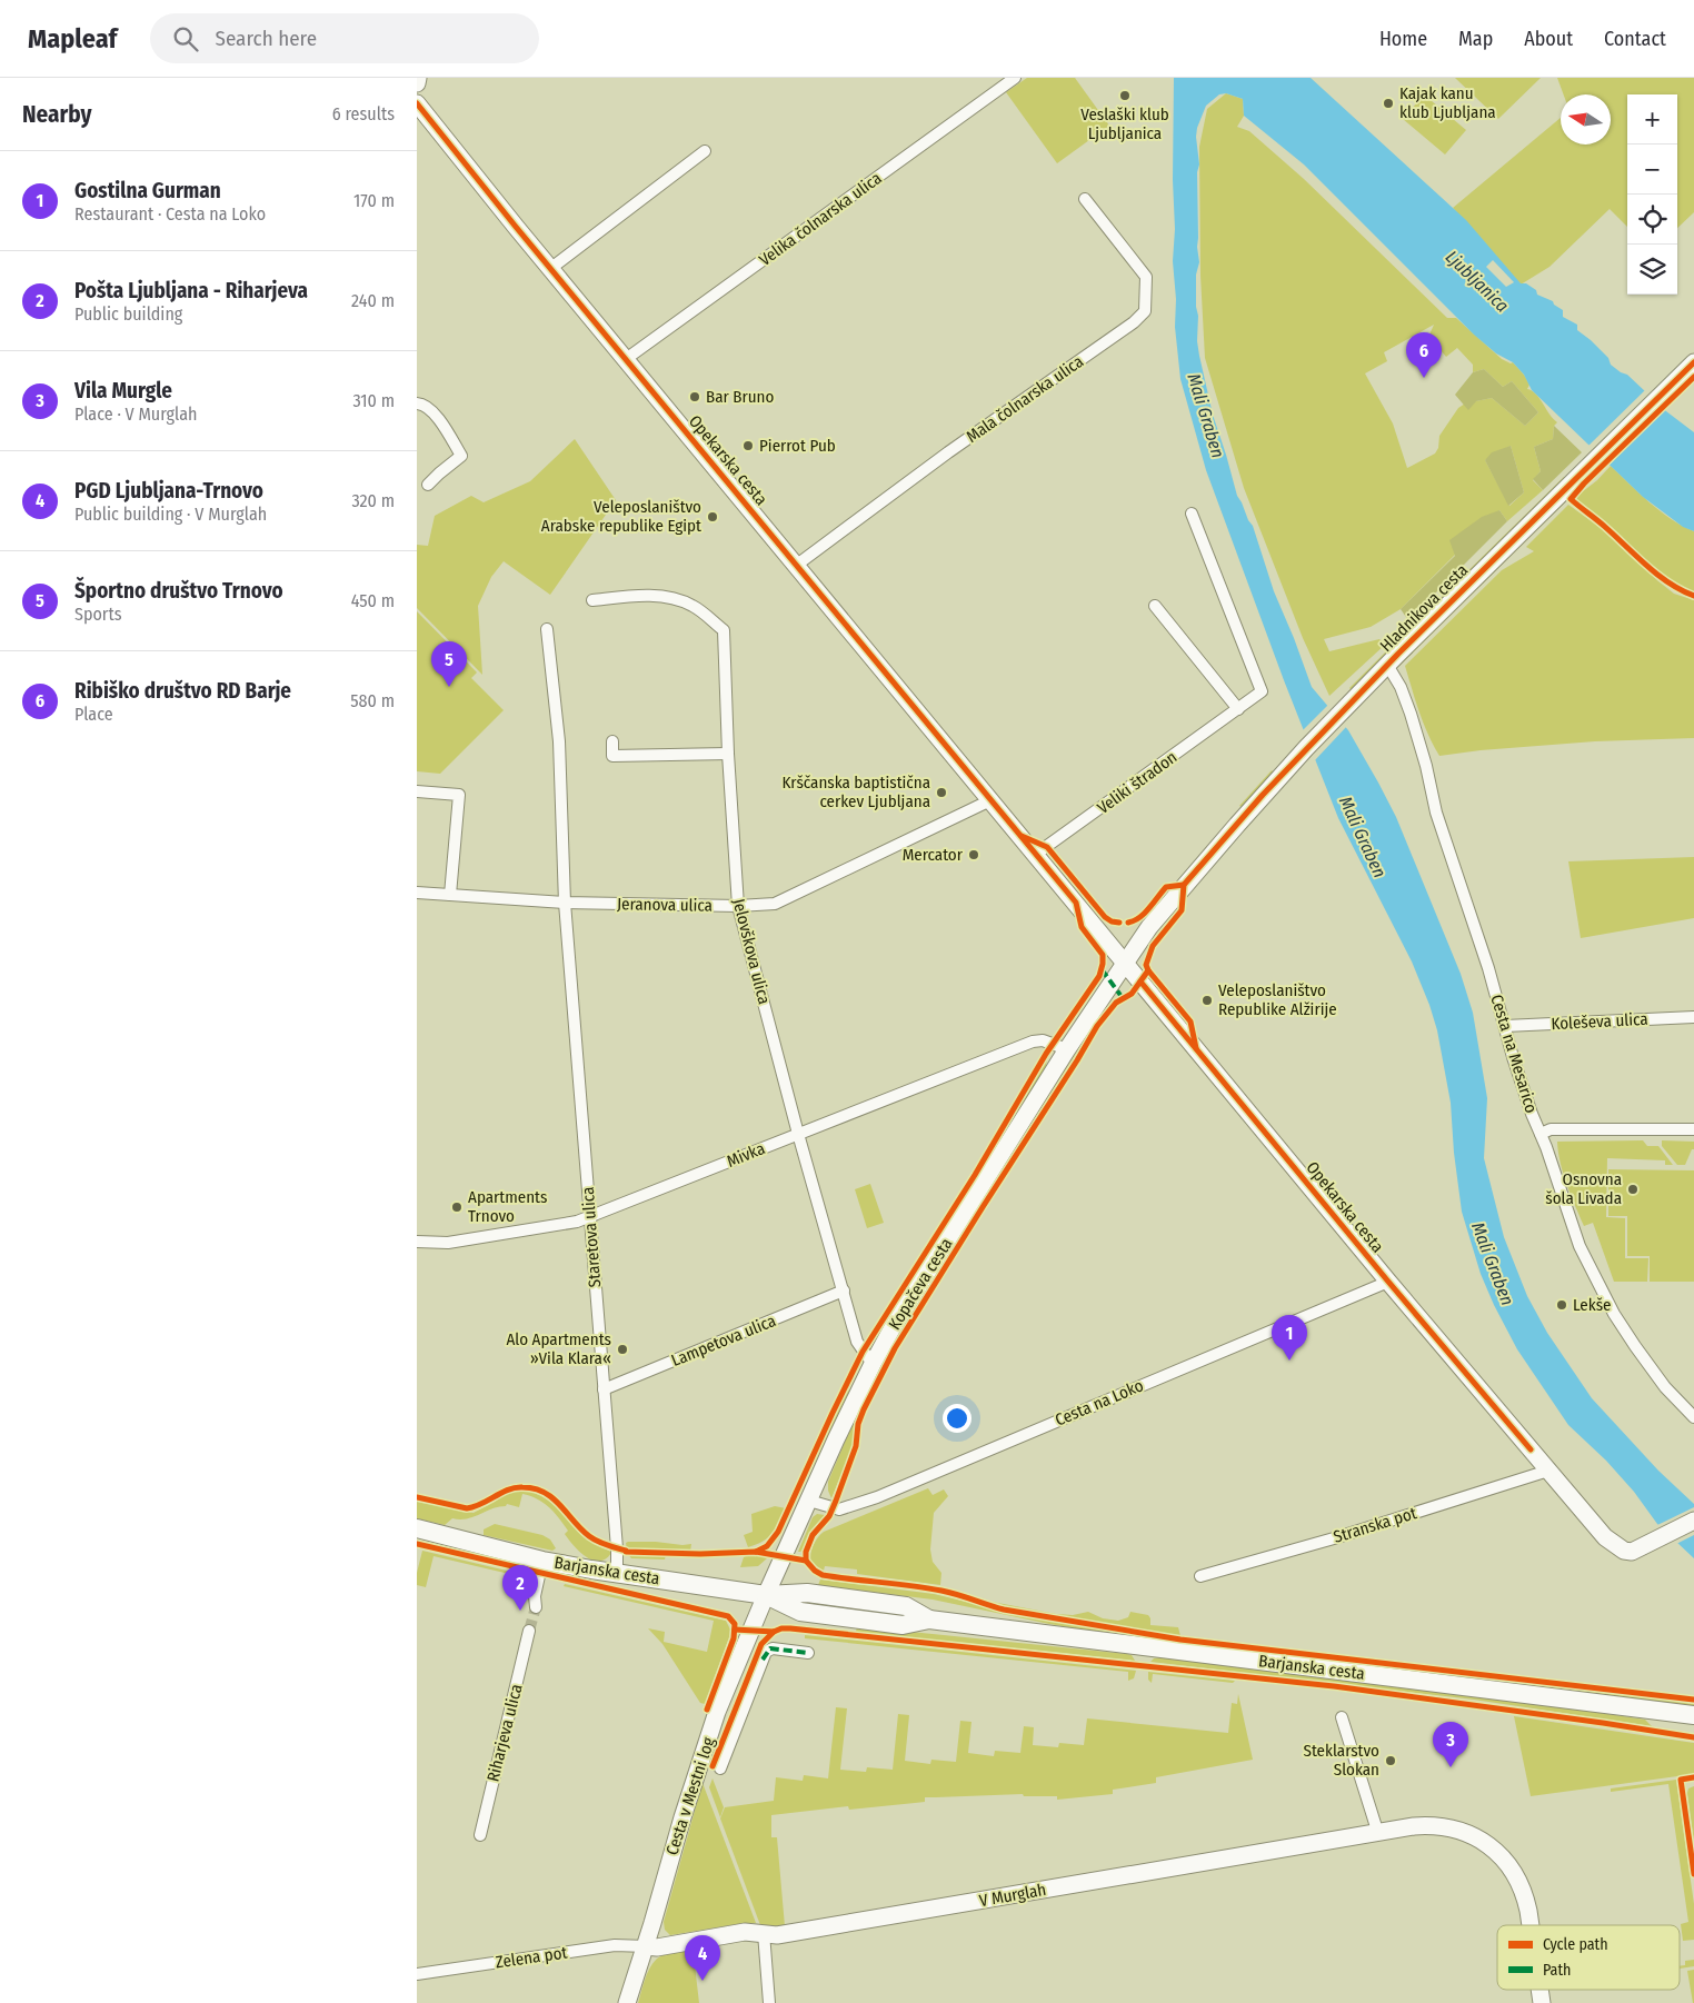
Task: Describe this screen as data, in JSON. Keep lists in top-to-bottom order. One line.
{"streets":{"main road":["Barjanska cesta"],"street":["Velika čolnarska ulica","Mala čolnarska ulica","Opekarska cesta","Hladnikova cesta","Veliki štradon","Jeranova ulica","Jelovškova ulica","Koleševa ulica","Cesta na Mesarico","Mivka","Staretova ulica","Kopačeva cesta","Lampetova ulica","Cesta na Loko","Stranska pot","Riharjeva ulica","Cesta v Mestni log","V Murglah","Zelena pot"]},"crossings":[["Velika čolnarska ulica","Opekarska cesta"],["Mala čolnarska ulica","Opekarska cesta"],["Opekarska cesta","Hladnikova cesta"],["Opekarska cesta","Veliki štradon"],["Opekarska cesta","Jeranova ulica"],["Opekarska cesta","Kopačeva cesta"],["Opekarska cesta","Cesta na Loko"],["Opekarska cesta","Stranska pot"],["Hladnikova cesta","Cesta na Mesarico"],["Hladnikova cesta","Kopačeva cesta"],["Jeranova ulica","Jelovškova ulica"],["Jeranova ulica","Staretova ulica"],["Jelovškova ulica","Mivka"],["Jelovškova ulica","Kopačeva cesta"],["Jelovškova ulica","Lampetova ulica"],["Koleševa ulica","Cesta na Mesarico"],["Mivka","Staretova ulica"],["Mivka","Kopačeva cesta"],["Staretova ulica","Lampetova ulica"],["Staretova ulica","Barjanska cesta"],["Kopačeva cesta","Cesta na Loko"],["Kopačeva cesta","Barjanska cesta"],["Kopačeva cesta","Cesta v Mestni log"],["Barjanska cesta","Cesta v Mestni log"],["Cesta v Mestni log","V Murglah"],["Cesta v Mestni log","Zelena pot"],["V Murglah","Zelena pot"]],"water":["Ljubljanica","Mali Graben"],"places":["Veslaški klub Ljubljanica","Kajak kanu klub Ljubljana","Bar Bruno","Pierrot Pub","Veleposlaništvo Arabske republike Egipt","Krščanska baptistična cerkev Ljubljana","Mercator","Veleposlaništvo Republike Alžirije","Osnovna šola Livada","Apartments Trnovo","Lekše","Alo Apartments »Vila Klara«","Steklarstvo Slokan"],"legend":["Cycle path","Path"],"north":"left","page":{"header":"Mapleaf","search":"Search here","nav":["Home","Map","About","Contact"],"heading":["Nearby","6 results"],"map_buttons":["+","−"],"list":[{"mark":"1","name":"Gostilna Gurman","note":"Restaurant · Cesta na Loko","value":"170 m"},{"mark":"2","name":"Pošta Ljubljana - Riharjeva","note":"Public building","value":"240 m"},{"mark":"3","name":"Vila Murgle","note":"Place · V Murglah","value":"310 m"},{"mark":"4","name":"PGD Ljubljana-Trnovo","note":"Public building · V Murglah","value":"320 m"},{"mark":"5","name":"Športno društvo Trnovo","note":"Sports","value":"450 m"},{"mark":"6","name":"Ribiško društvo RD Barje","note":"Place","value":"580 m"}],"pins":["6","5","1","2","3","4"]}}
